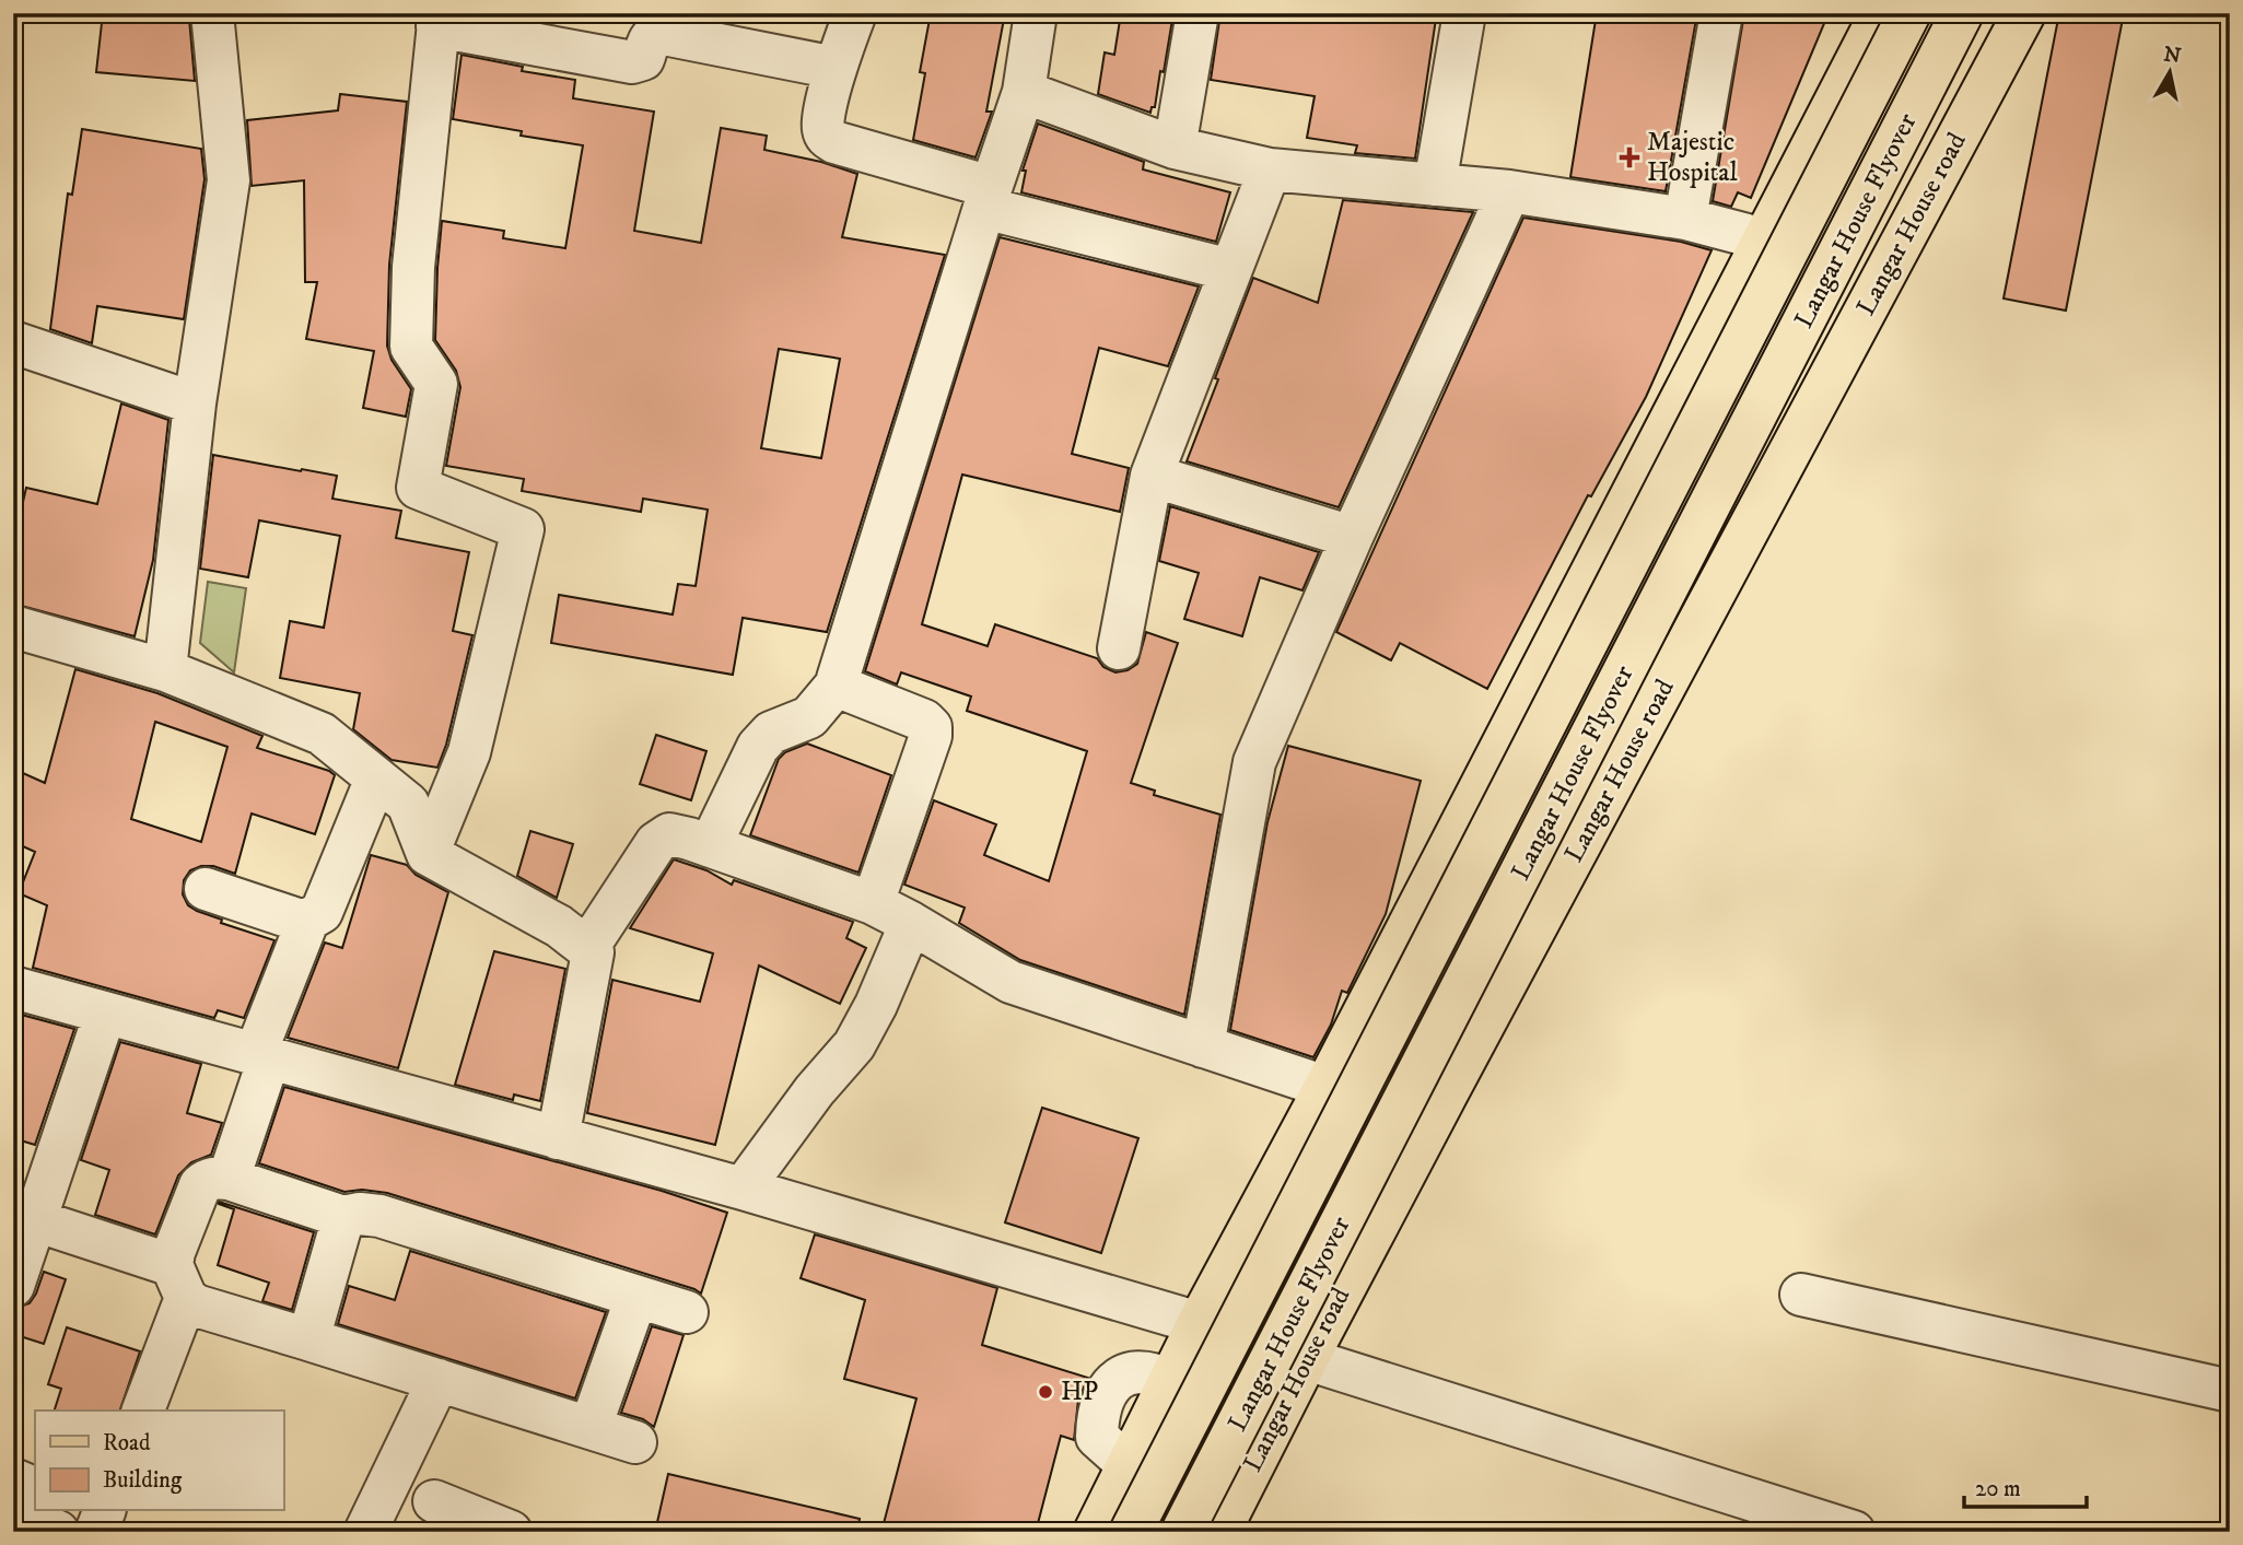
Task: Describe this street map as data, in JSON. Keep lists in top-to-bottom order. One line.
{"streets":{"main road":["Langar House Flyover","Langar House road"]},"places":{"health":["Majestic Hospital"],"other":["HP"]},"legend":["Road","Building"],"scale_bar":"20 m","north":"top"}
